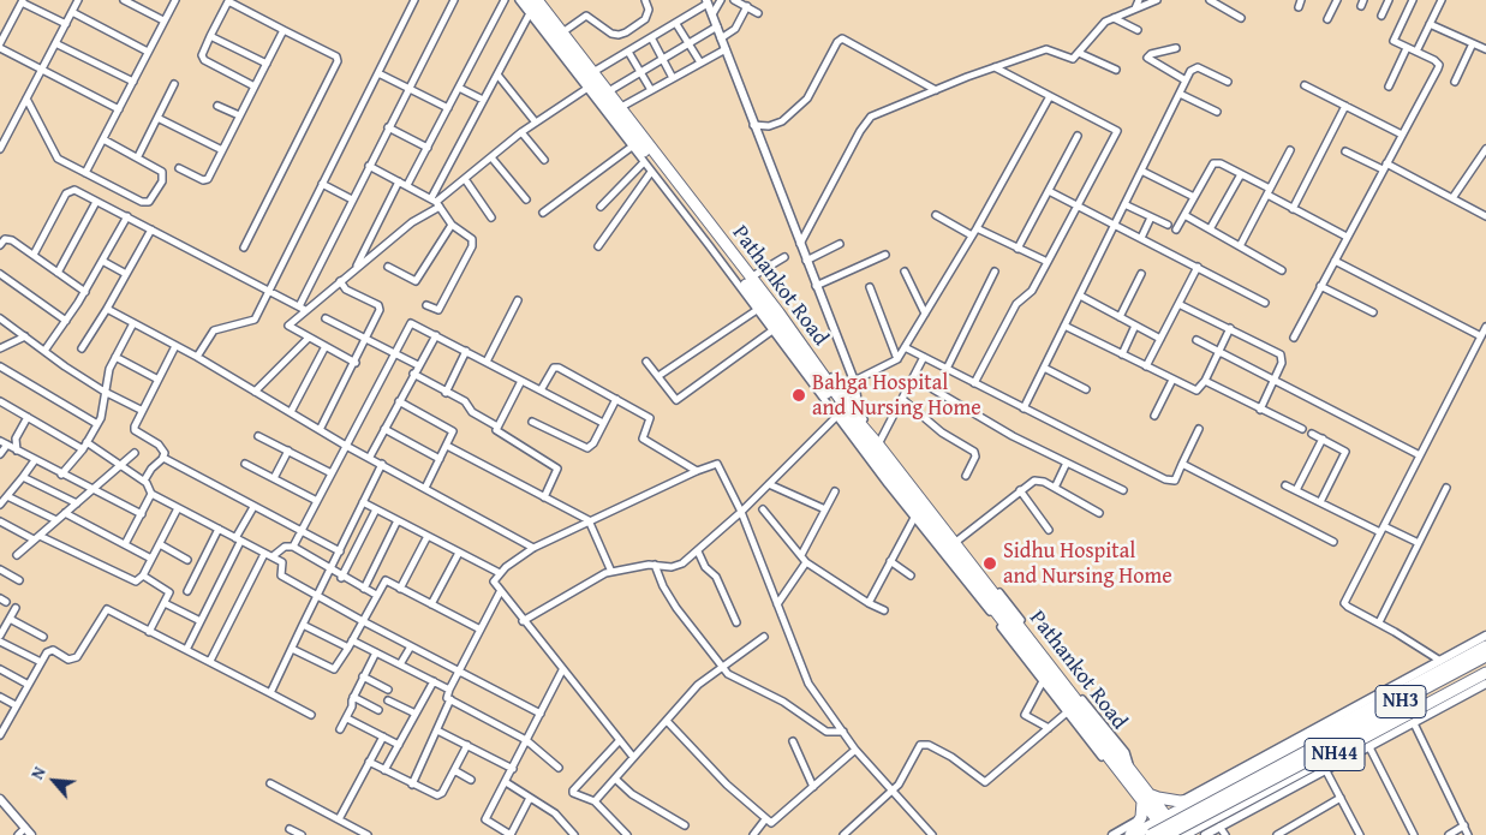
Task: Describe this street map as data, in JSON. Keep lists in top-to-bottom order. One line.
{"streets":{"highway":["Pathankot Road","NH3","NH44"]},"crossings":[["Pathankot Road","NH44"],["NH3","NH44"]],"places":["Bahga Hospital and Nursing Home","Sidhu Hospital and Nursing Home"],"north":"top left"}
